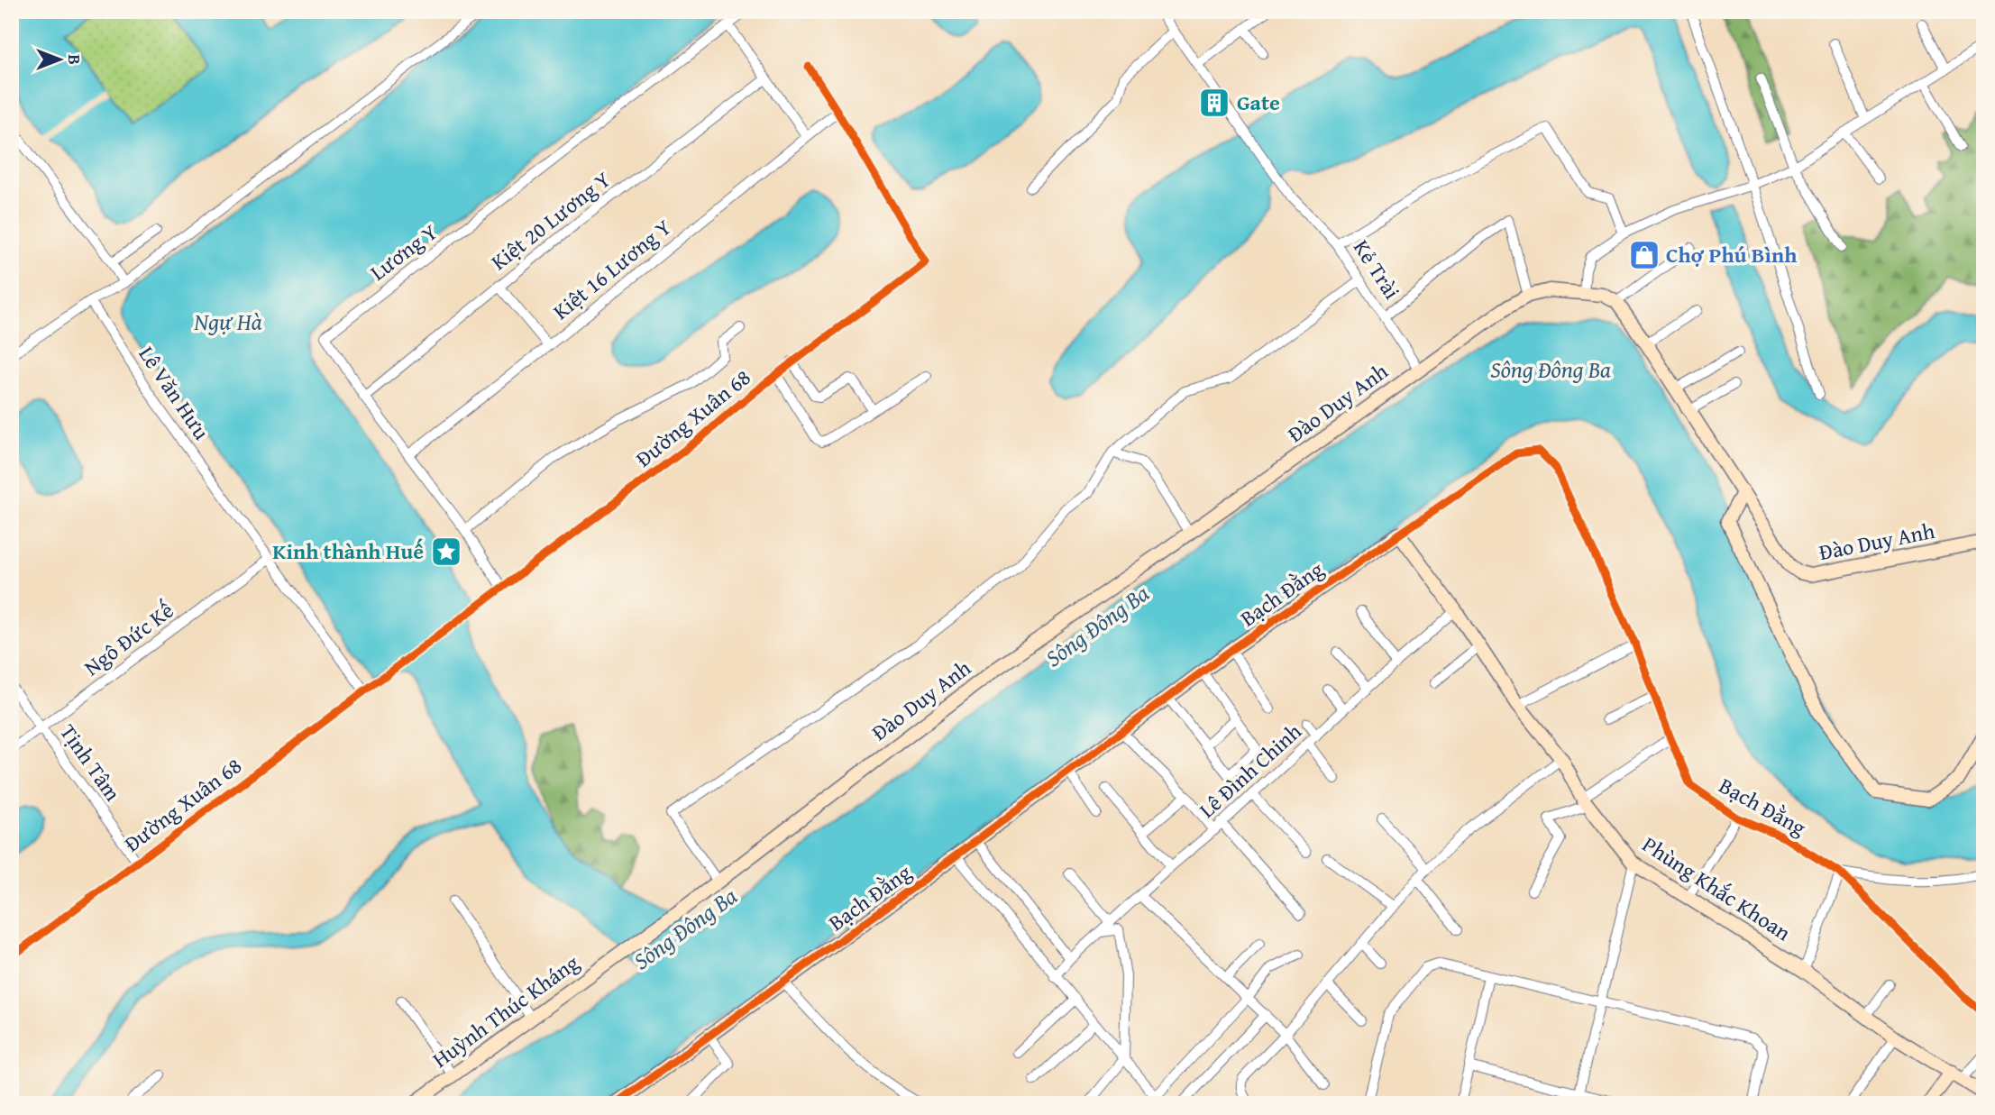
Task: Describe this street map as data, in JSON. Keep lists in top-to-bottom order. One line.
{"streets":{"street":["Kiệt 20 Lương Y","Lương Y","Kiệt 16 Lương Y","Kẻ Trài","Lê Văn Hưu","Đào Duy Anh","Đường Xuân 68","Bạch Đằng","Ngô Đức Kế","Tịnh Tâm","Lê Đình Chinh","Phùng Khắc Khoan","Huỳnh Thúc Kháng"]},"crossings":[["Kiệt 20 Lương Y","Lương Y"],["Lương Y","Kiệt 16 Lương Y"],["Lương Y","Đường Xuân 68"],["Kiệt 16 Lương Y","Đường Xuân 68"],["Kẻ Trài","Đào Duy Anh"],["Lê Văn Hưu","Đường Xuân 68"],["Lê Văn Hưu","Ngô Đức Kế"],["Đào Duy Anh","Huỳnh Thúc Kháng"],["Đường Xuân 68","Tịnh Tâm"],["Bạch Đằng","Phùng Khắc Khoan"],["Ngô Đức Kế","Tịnh Tâm"],["Lê Đình Chinh","Phùng Khắc Khoan"]],"water":["Ngự Hà","Sông Đông Ba"],"places":{"building":["Gate"],"shop":["Chợ Phú Bình"],"place":["Kinh thành Huế"]},"north":"right"}
